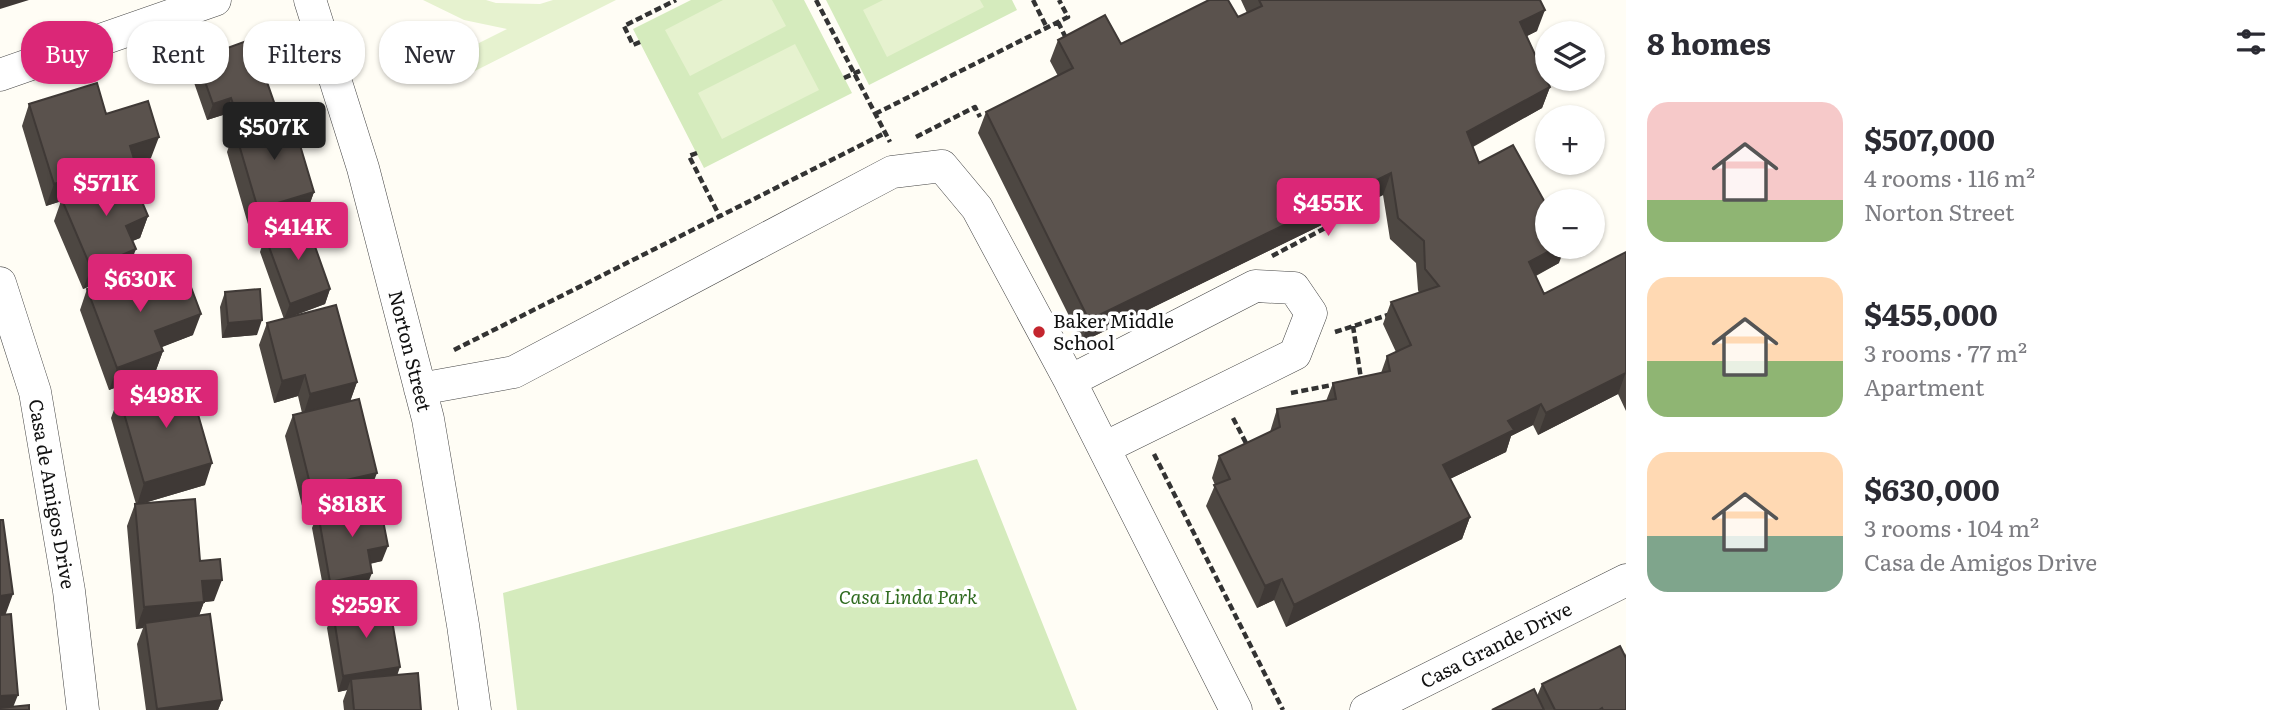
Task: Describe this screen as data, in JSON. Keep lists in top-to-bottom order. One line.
{"streets":{"street":["Norton Street","Casa de Amigos Drive","Casa Grande Drive"]},"parks":["Casa Linda Park"],"places":["Baker Middle School"],"page":{"heading":"8 homes","map_buttons":["+","−"],"chip":["Buy","Rent","Filters","New"],"list":[{"name":"$507,000","note":"4 rooms · 116 m² · Norton Street"},{"name":"$455,000","note":"3 rooms · 77 m² · Apartment"},{"name":"$630,000","note":"3 rooms · 104 m² · Casa de Amigos Drive"}],"price":["$507K","$571K","$455K","$414K","$630K","$498K","$818K","$259K"]}}
